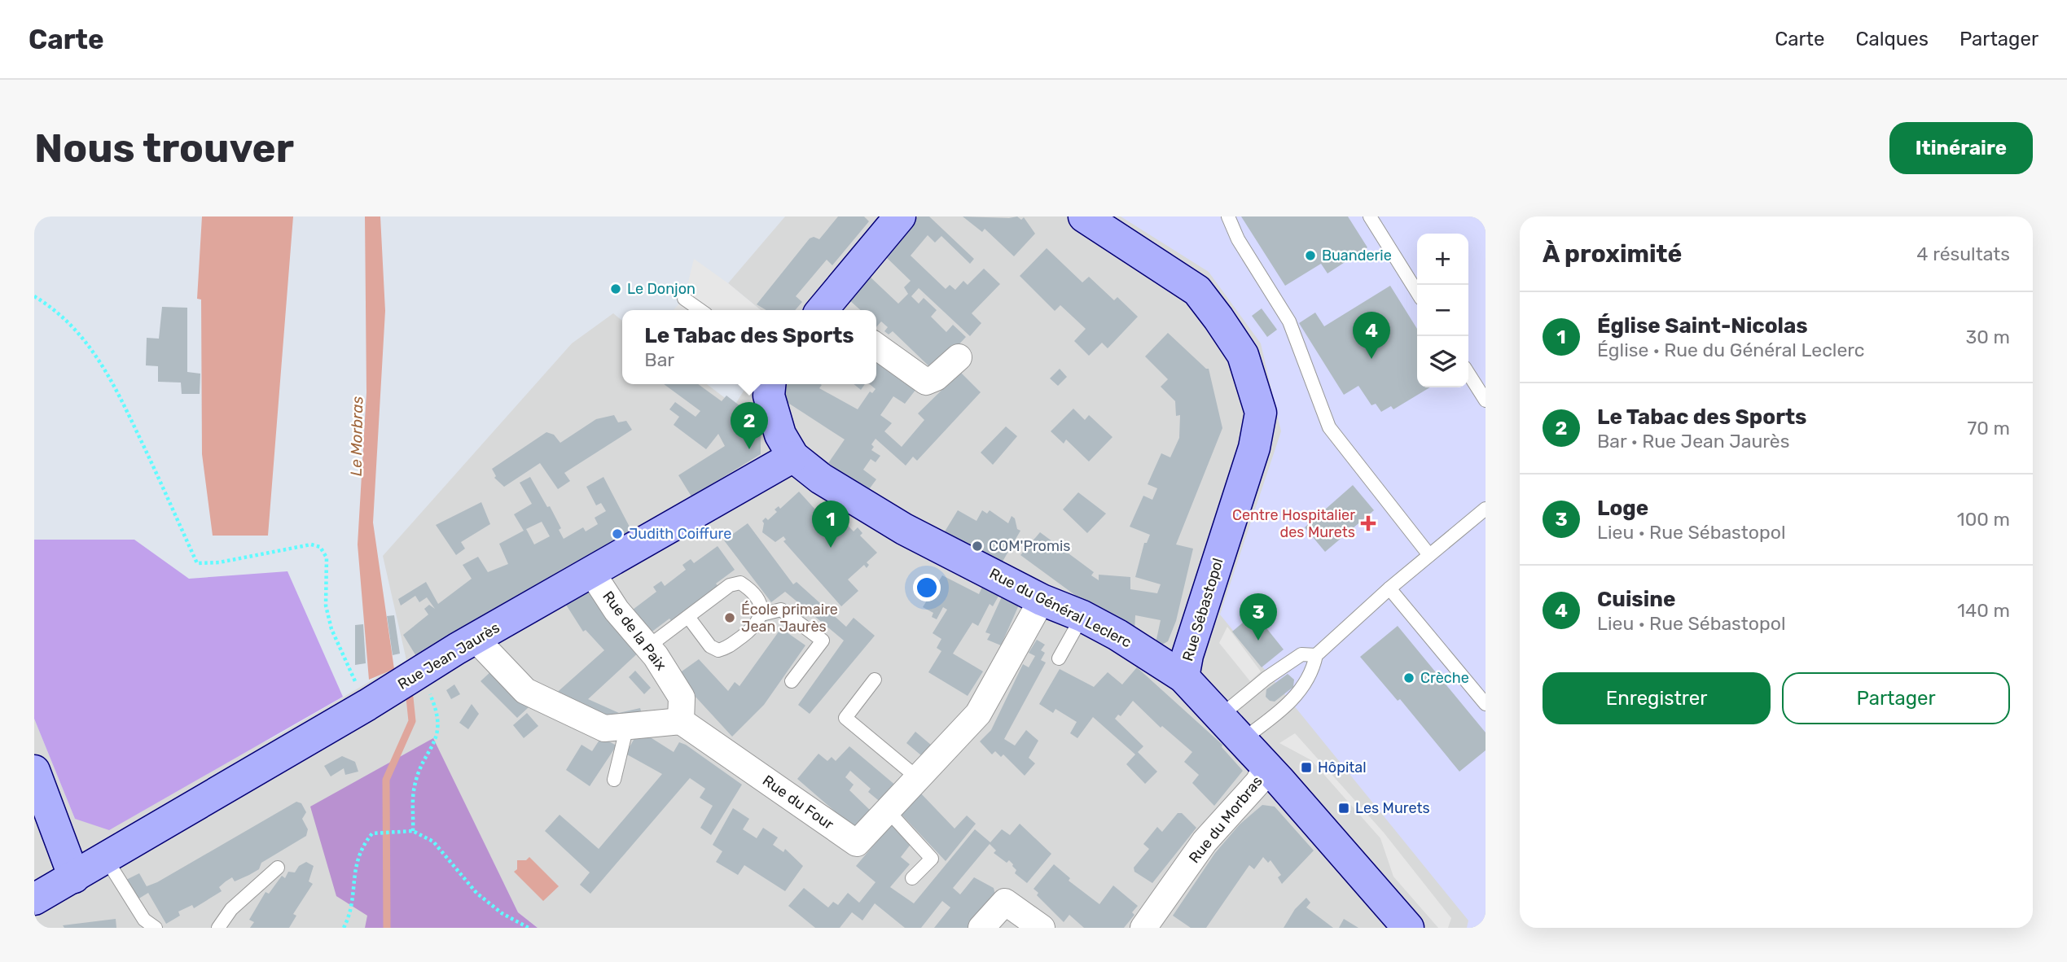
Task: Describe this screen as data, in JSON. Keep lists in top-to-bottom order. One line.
{"streets":{"main road":["Rue du Général Leclerc","Rue Sébastopol","Rue Jean Jaurès"],"street":["Rue de la Paix","Rue du Four","Rue du Morbras"]},"crossings":[["Rue du Général Leclerc","Rue Sébastopol"],["Rue du Général Leclerc","Rue Jean Jaurès"],["Rue du Général Leclerc","Rue du Four"],["Rue du Général Leclerc","Rue du Morbras"],["Rue de la Paix","Rue Jean Jaurès"],["Rue de la Paix","Rue du Four"]],"water":["Le Morbras"],"places":{"other":["Buanderie","Le Donjon","Judith Coiffure","COM'Promis","École primaire Jean Jaurès","Crèche"],"health":["Centre Hospitalier des Murets"],"transit":["Hôpital","Les Murets"]},"page":{"header":"Carte","nav":["Carte","Calques","Partager"],"buttons":["Itinéraire",["Enregistrer","Partager"]],"title":"Nous trouver","heading":["À proximité","4 résultats"],"map_buttons":["+","−"],"list":[{"mark":"1","name":"Église Saint-Nicolas","note":"Église · Rue du Général Leclerc","value":"30 m"},{"mark":"2","name":"Le Tabac des Sports","note":"Bar · Rue Jean Jaurès","value":"70 m"},{"mark":"3","name":"Loge","note":"Lieu · Rue Sébastopol","value":"100 m"},{"mark":"4","name":"Cuisine","note":"Lieu · Rue Sébastopol","value":"140 m"}],"popup":["Le Tabac des Sports","Bar"],"pins":["4","2","1","3"]}}
